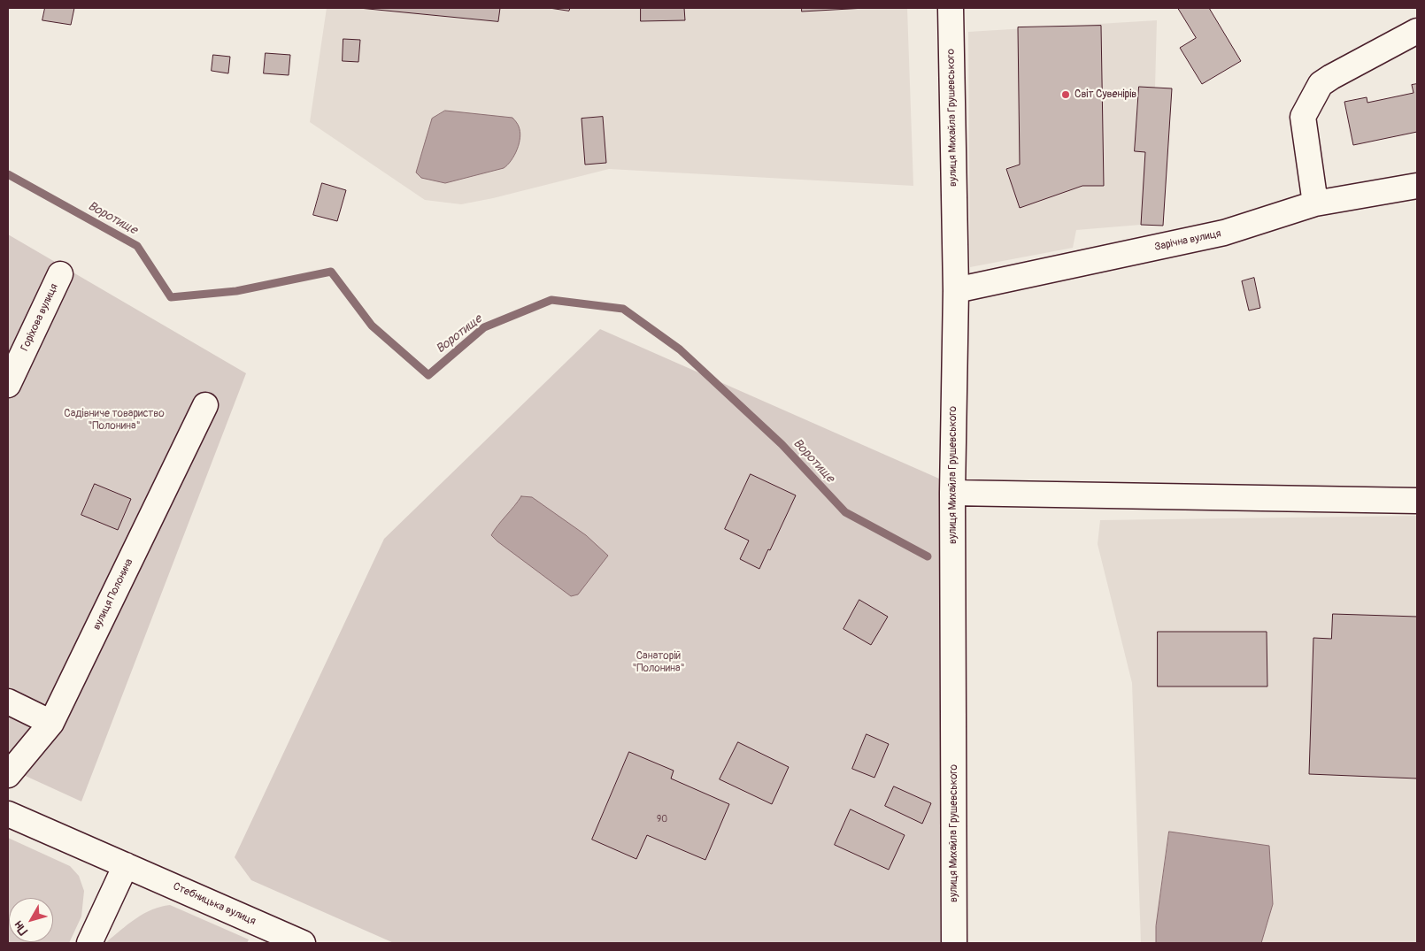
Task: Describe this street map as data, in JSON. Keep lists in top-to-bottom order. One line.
{"streets":{"street":["вулиця Михайла Грушевського","Зарічна вулиця","Горіхова вулиця","вулиця Полонина","Стебницька вулиця"]},"crossings":[["вулиця Михайла Грушевського","Зарічна вулиця"]],"water":["Воротище"],"parks":["Садівниче товариство \"Полонина\"","Санаторій \"Полонина\""],"places":["Світ Сувенірів"],"house_numbers":["90"],"north":"bottom left"}
